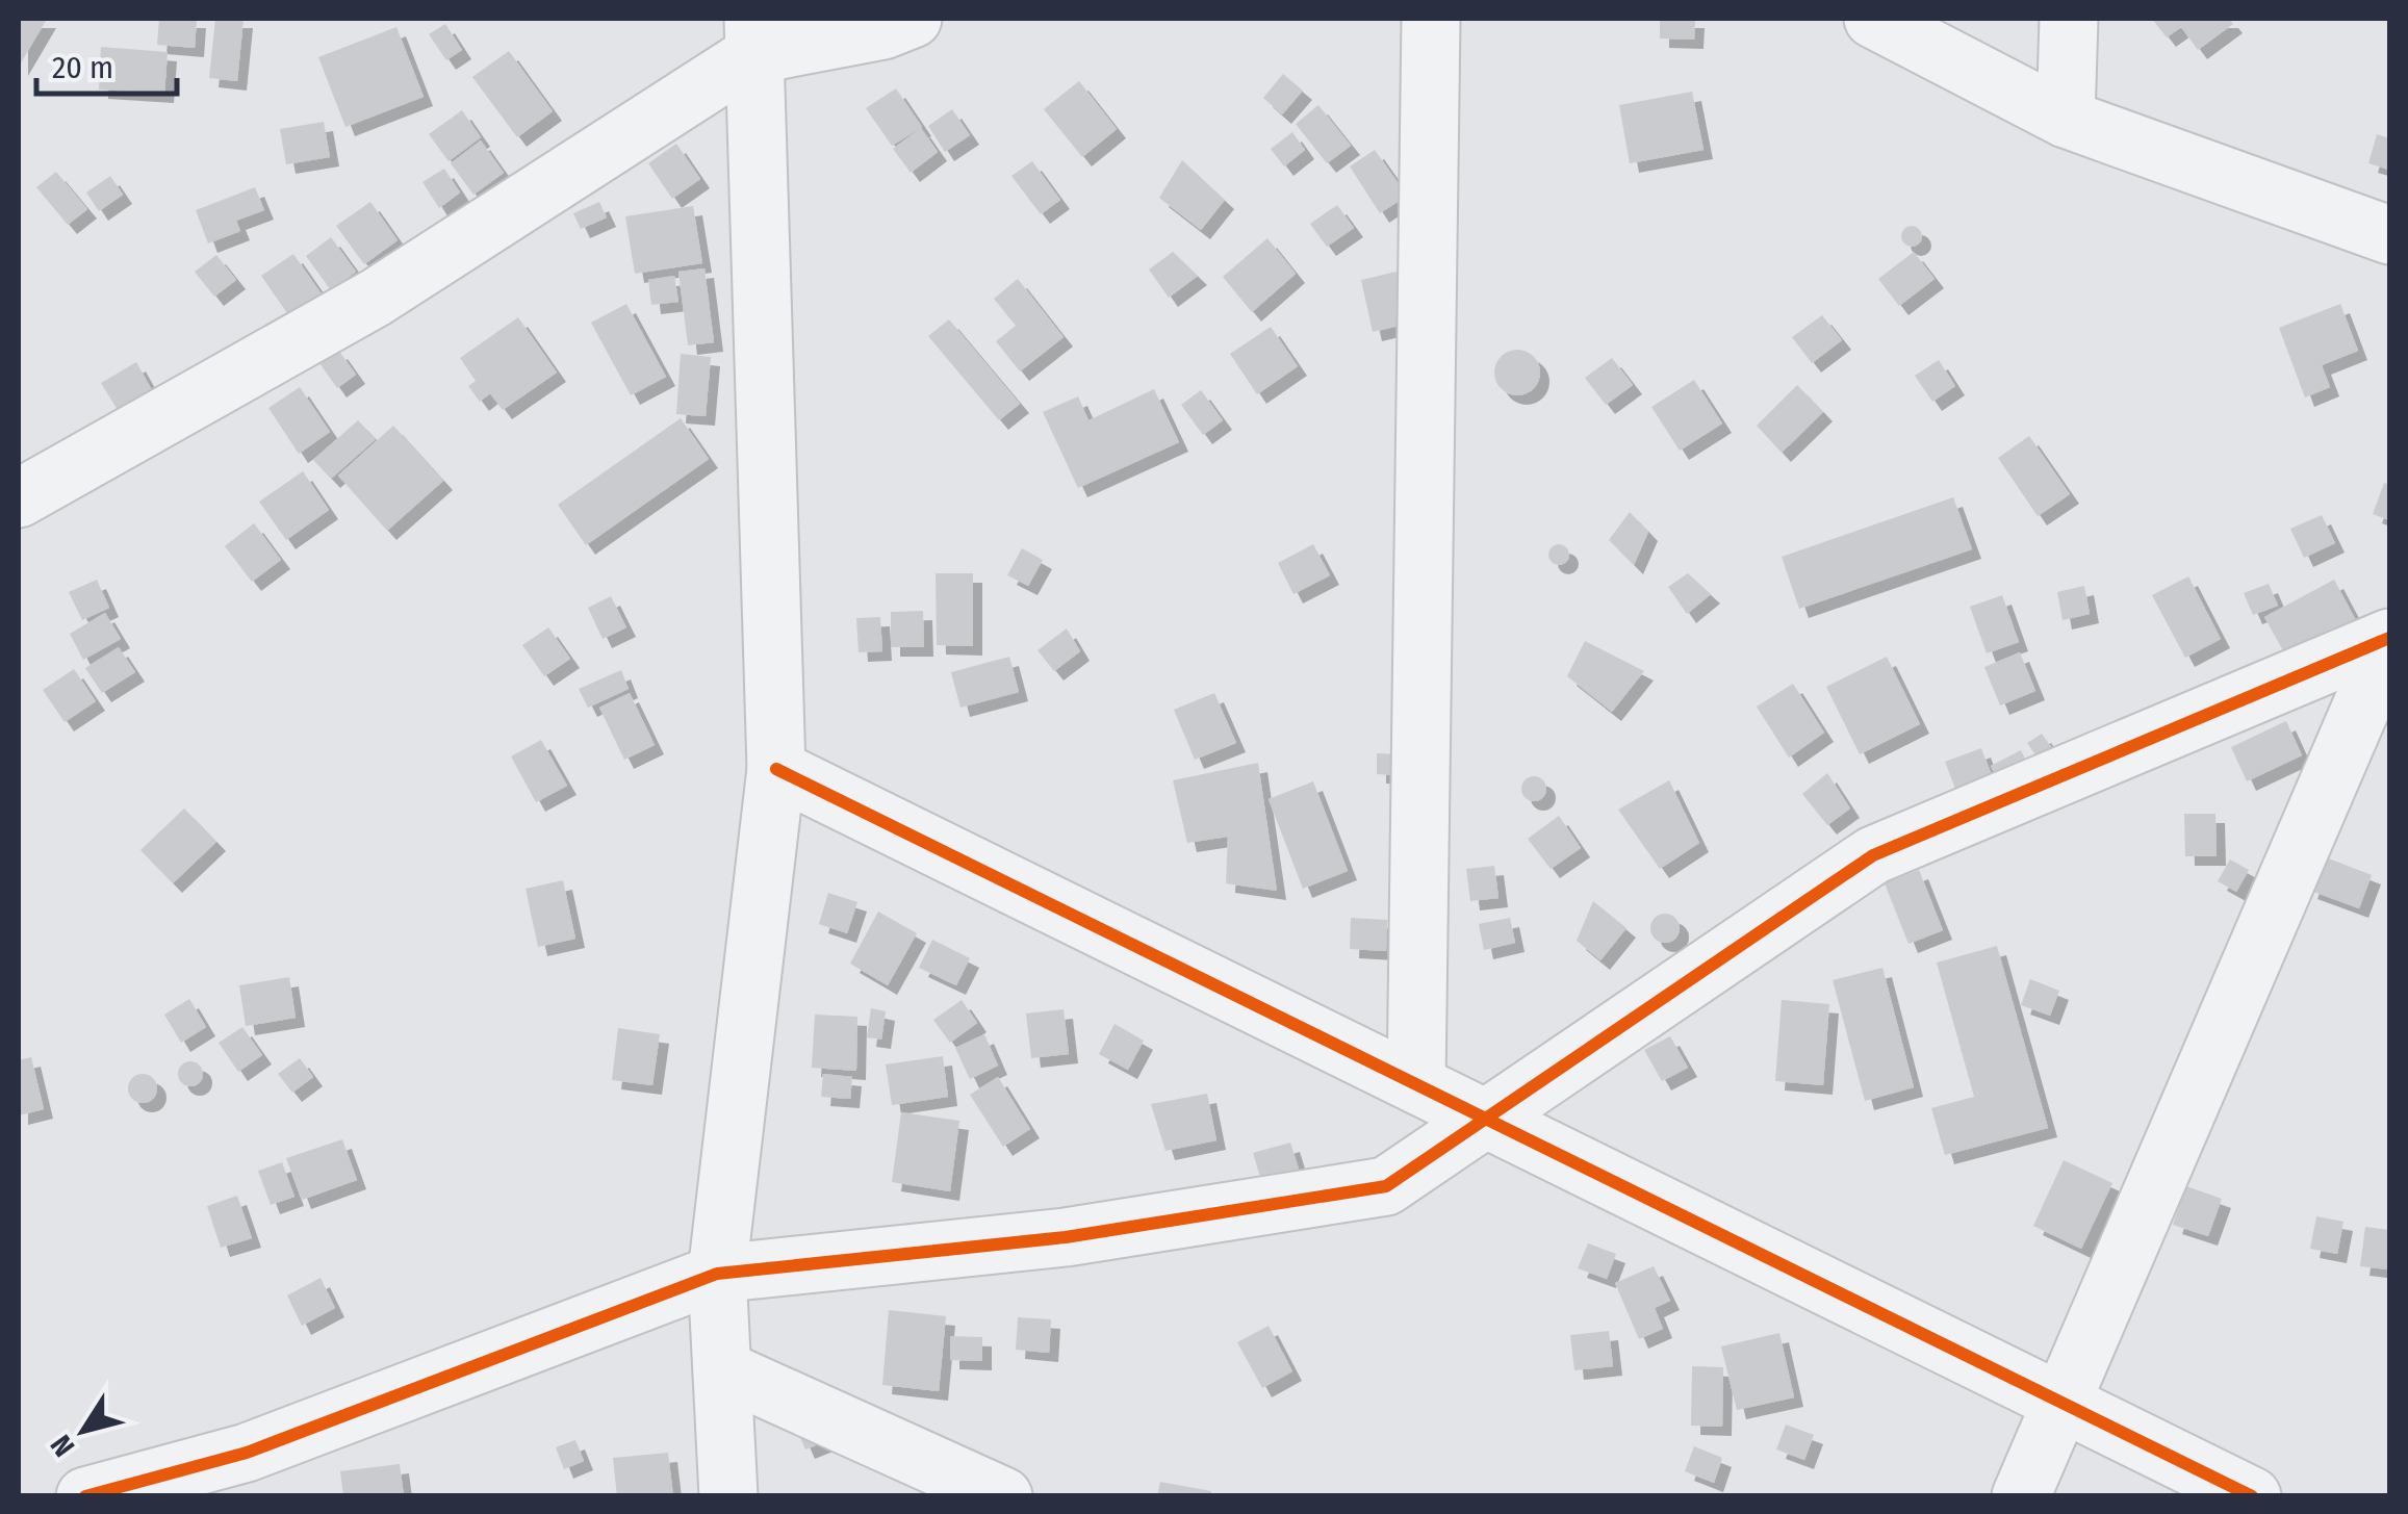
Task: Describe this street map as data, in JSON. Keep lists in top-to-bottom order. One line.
{"scale_bar":"20 m","north":"bottom left"}
